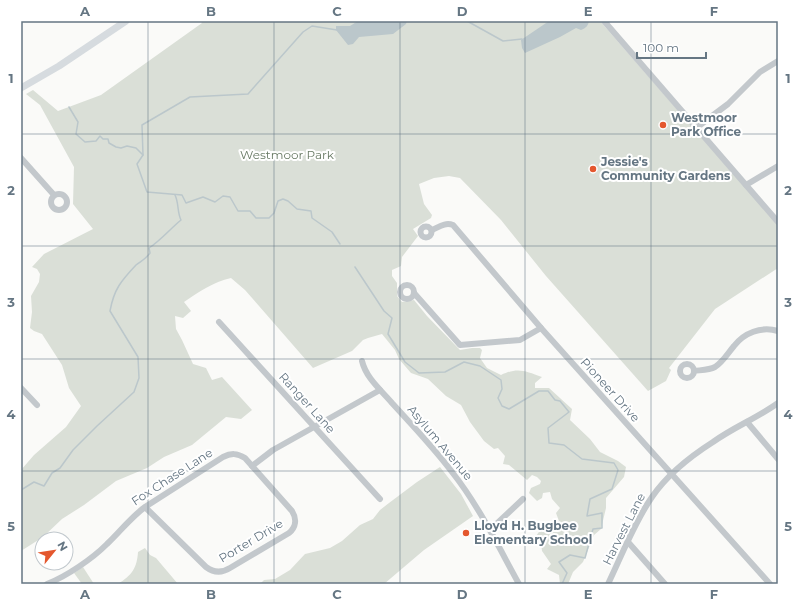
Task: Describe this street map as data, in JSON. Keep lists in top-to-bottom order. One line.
{"streets":{"street":["Pioneer Drive","Ranger Lane","Asylum Avenue","Fox Chase Lane","Harvest Lane","Porter Drive"]},"crossings":[["Pioneer Drive","Harvest Lane"],["Fox Chase Lane","Porter Drive"]],"parks":["Westmoor Park"],"places":["Westmoor Park Office","Jessie's Community Gardens","Lloyd H. Bugbee Elementary School"],"scale_bar":"100 m","north":"top right","grid":{"columns":["A","B","C","D","E","F"],"rows":["1","2","3","4","5"]}}
